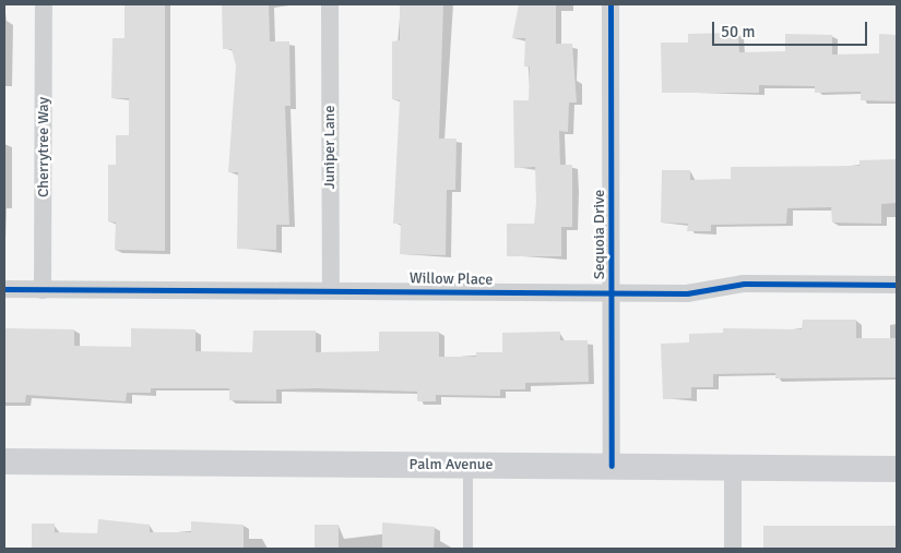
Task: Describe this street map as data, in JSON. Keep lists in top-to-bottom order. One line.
{"streets":{"main road":["Palm Avenue"],"street":["Cherrytree Way","Juniper Lane","Sequoia Drive","Willow Place"]},"crossings":[["Cherrytree Way","Willow Place"],["Juniper Lane","Willow Place"],["Sequoia Drive","Willow Place"],["Sequoia Drive","Palm Avenue"]],"scale_bar":"50 m"}
